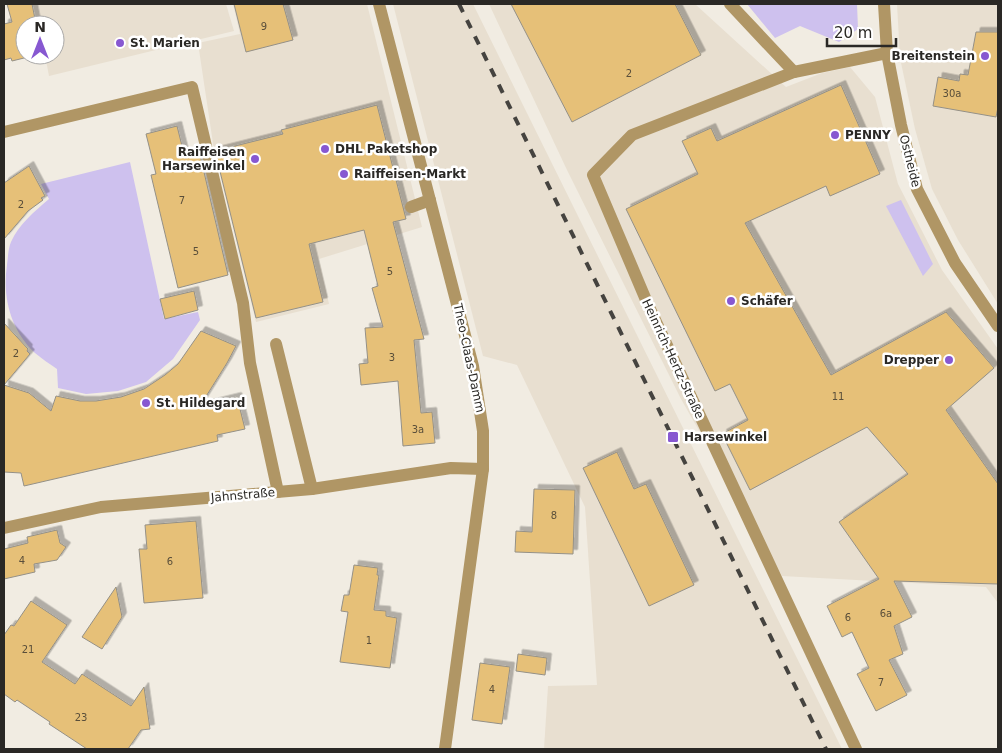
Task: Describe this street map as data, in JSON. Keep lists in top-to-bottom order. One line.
{"streets":{"street":["Ostheide","Theo-Claas-Damm","Heinrich-Hertz-Straße","Jahnstraße"]},"crossings":[["Ostheide","Heinrich-Hertz-Straße"],["Theo-Claas-Damm","Jahnstraße"]],"places":{"other":["St. Marien","Breitenstein","PENNY","DHL Paketshop","Raiffeisen Harsewinkel","Raiffeisen-Markt","Schäfer","Drepper","St. Hildegard"],"transit":["Harsewinkel"]},"house_numbers":["9","2","30a","7","2","5","5","2","3","11","3a","8","4","6","6a","6","1","21","7","4","23"],"scale_bar":"20 m","north":"top"}
